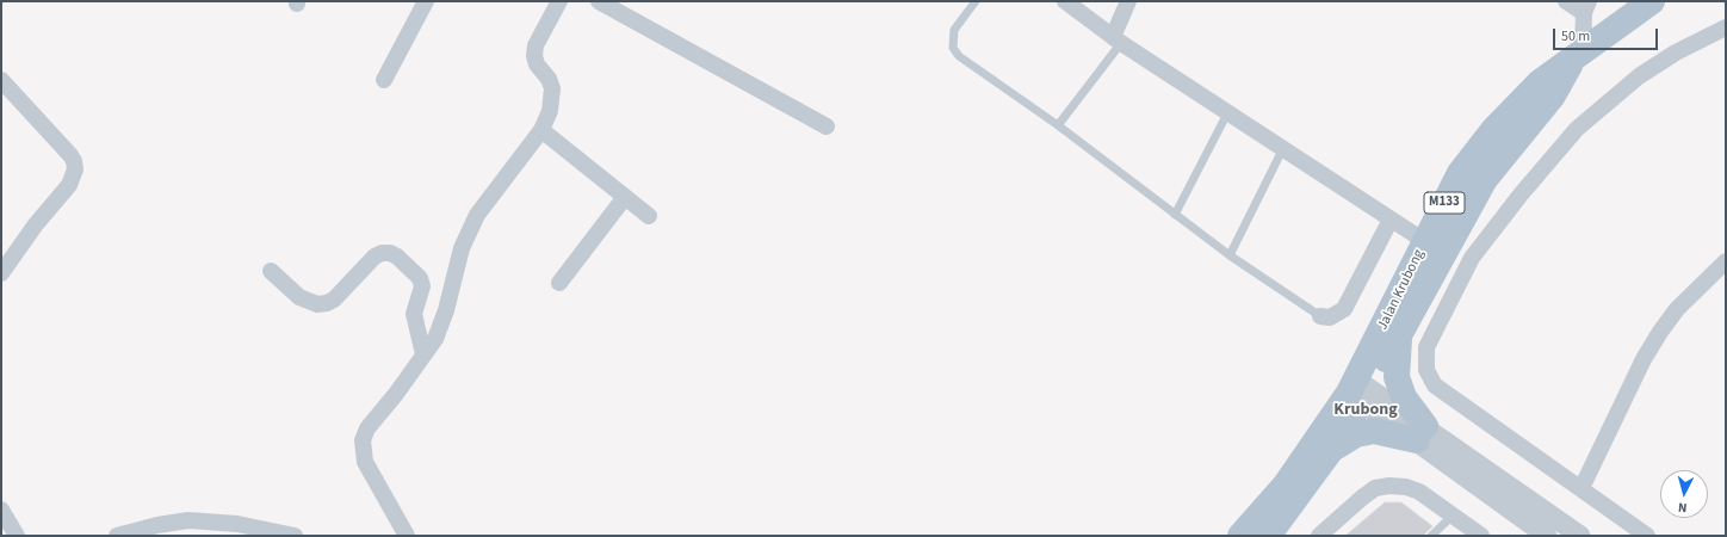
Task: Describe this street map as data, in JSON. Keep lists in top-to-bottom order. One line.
{"streets":{"main road":["M133","Jalan Krubong"]},"districts":["Krubong"],"scale_bar":"50 m","north":"bottom"}
